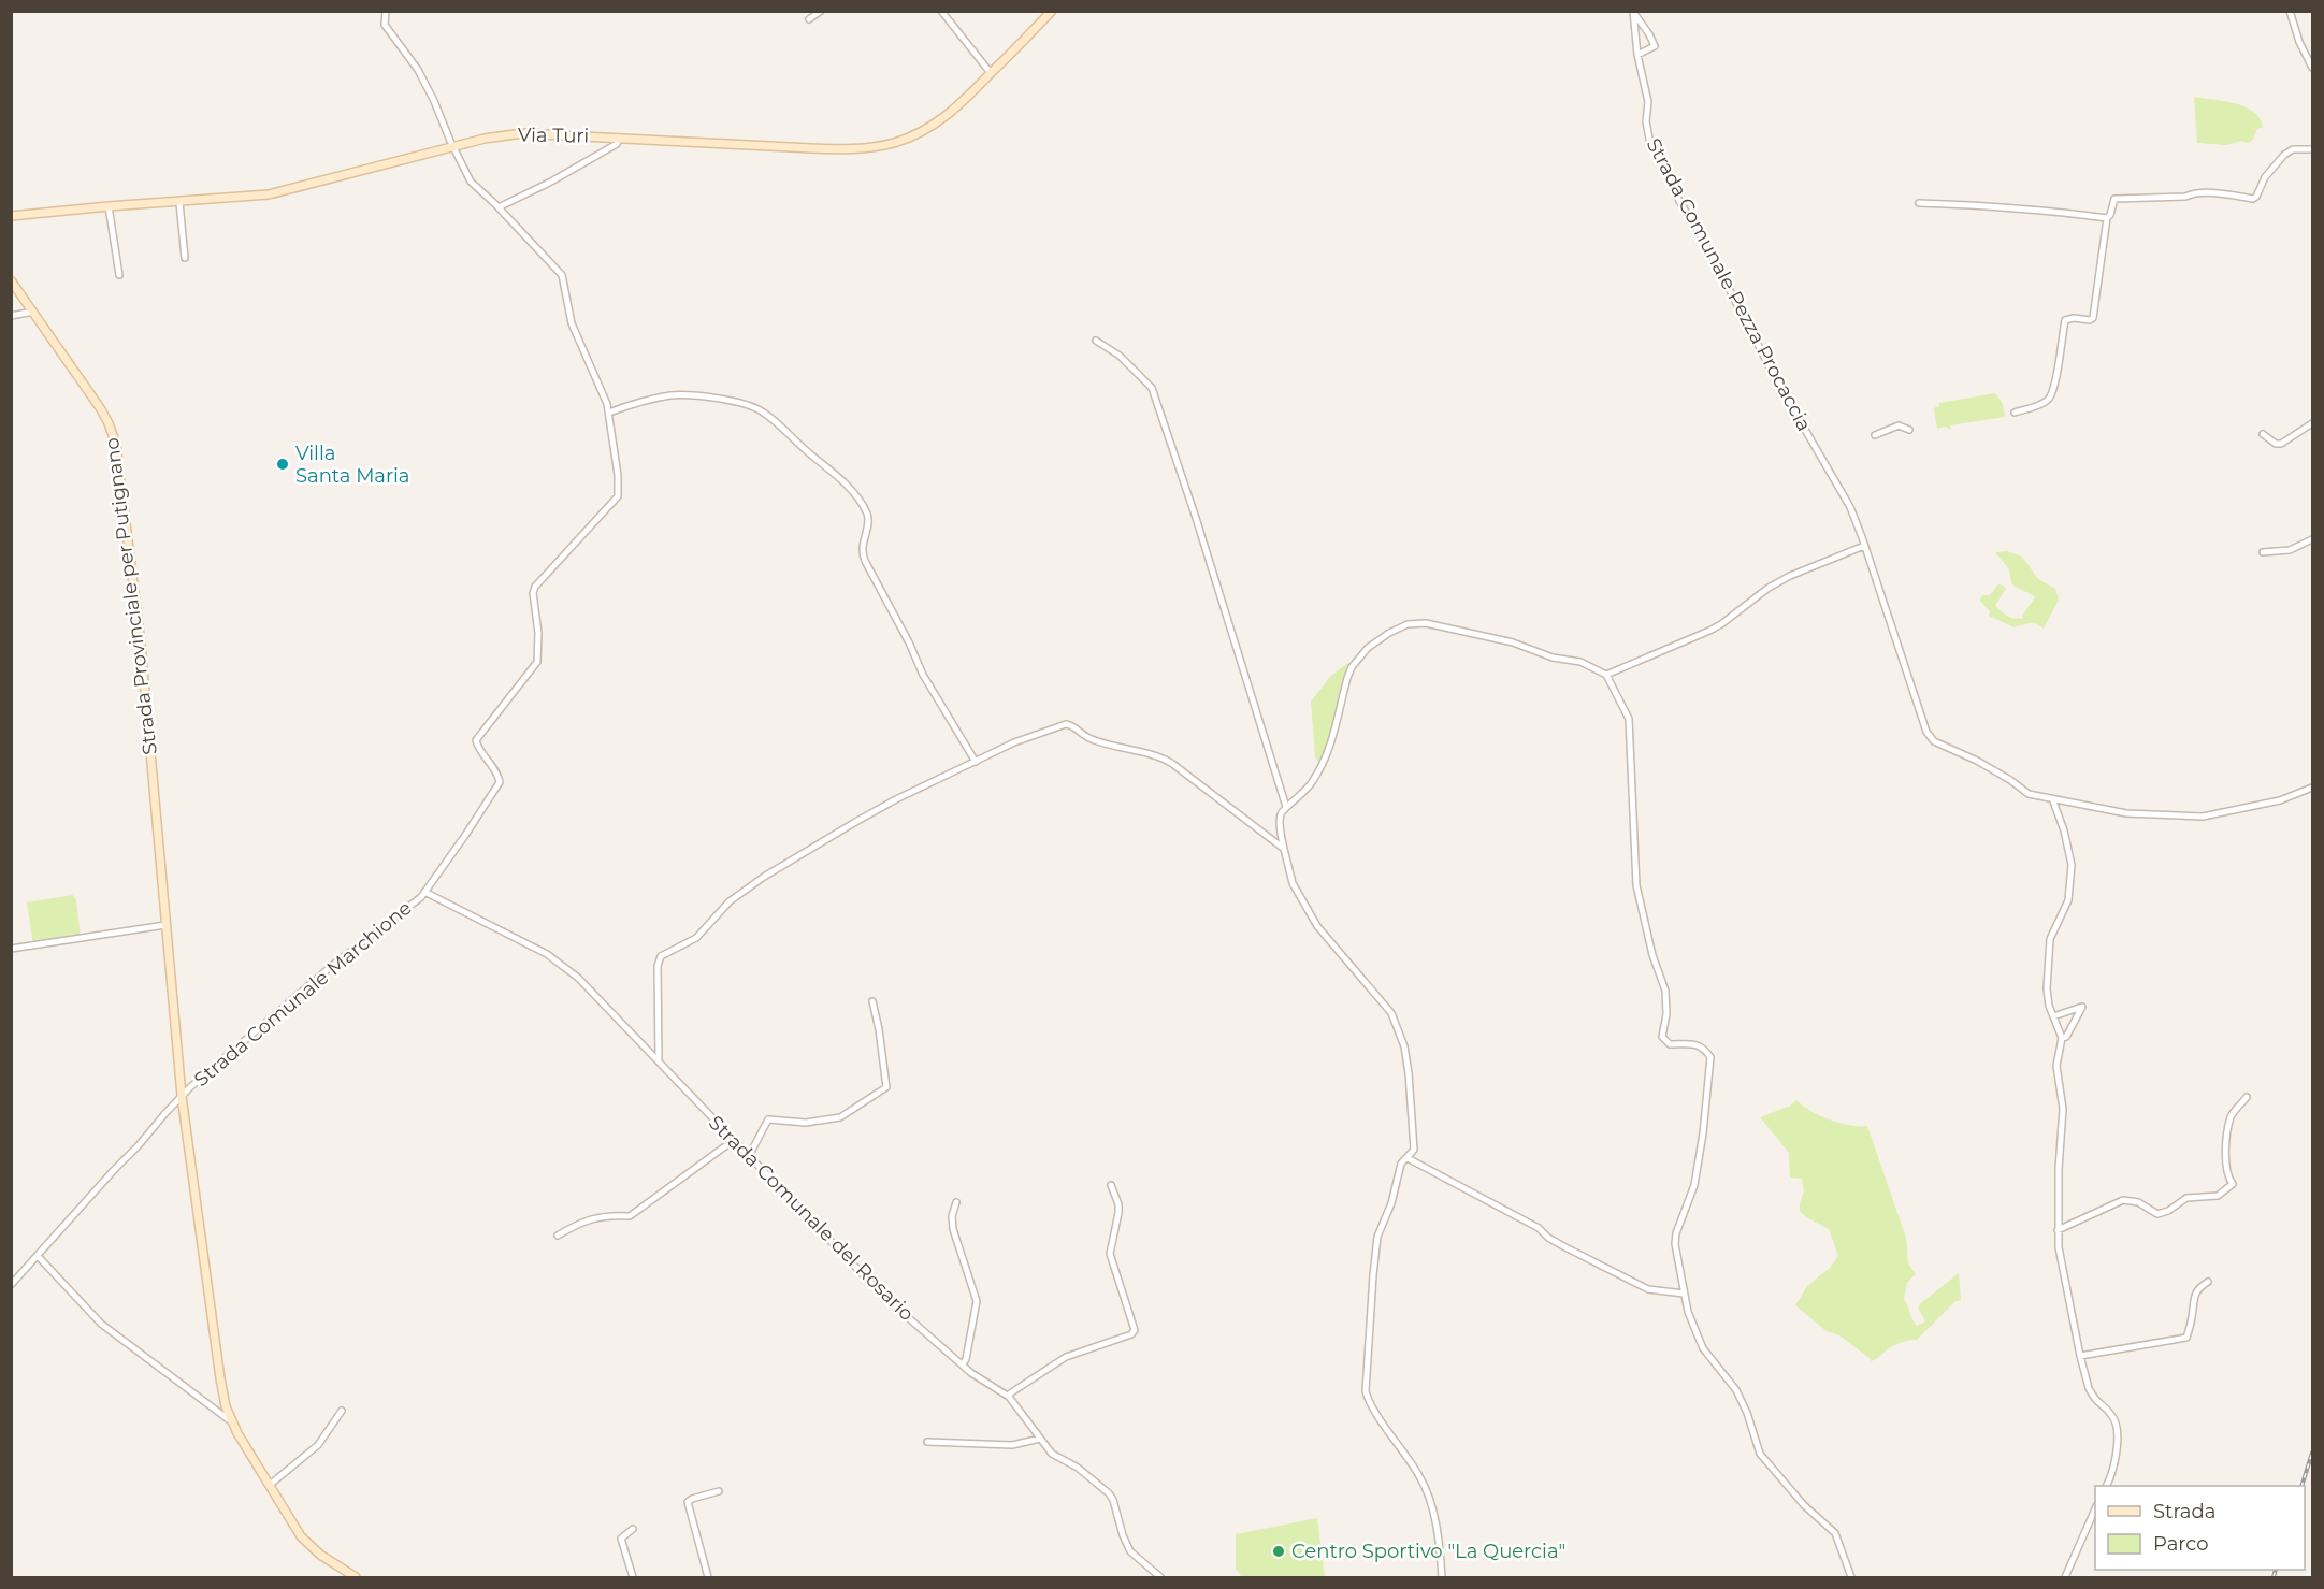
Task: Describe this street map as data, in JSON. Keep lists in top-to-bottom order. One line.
{"streets":{"main road":["Via Turi","Strada Provinciale per Putignano"],"street":["Strada Comunale Pezza Procaccia","Strada Comunale Marchione","Strada Comunale del Rosario"]},"crossings":[["Strada Provinciale per Putignano","Strada Comunale Marchione"],["Strada Comunale Marchione","Strada Comunale del Rosario"]],"places":["Villa Santa Maria","Centro Sportivo \"La Quercia\""],"legend":["Strada","Parco"]}
